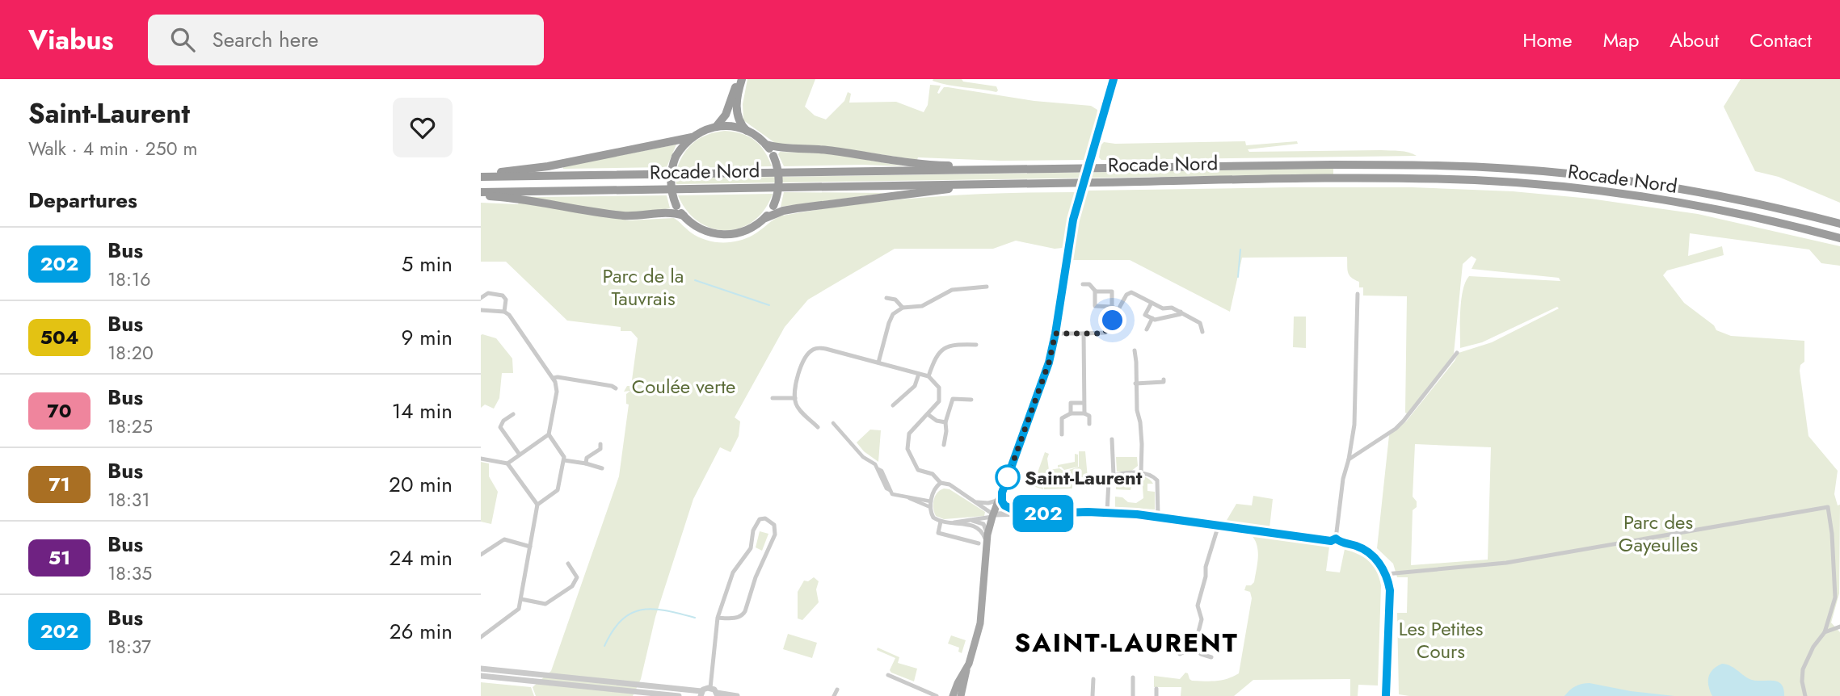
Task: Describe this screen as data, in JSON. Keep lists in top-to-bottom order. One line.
{"streets":{"highway":["Rocade Nord"]},"districts":["SAINT-LAURENT"],"parks":["Parc de la Tauvrais","Coulée verte","Parc des Gayeulles","Les Petites Cours"],"places":["Saint-Laurent"],"lines":["bus line 202"],"page":{"header":"Viabus","search":"Search here","nav":["Home","Map","About","Contact"],"heading":[["Saint-Laurent","Walk · 4 min · 250 m"],"Departures"],"on_map":"202","list":[{"mark":"202","name":"Bus","note":"18:16","value":"5 min"},{"mark":"504","name":"Bus","note":"18:20","value":"9 min"},{"mark":"70","name":"Bus","note":"18:25","value":"14 min"},{"mark":"71","name":"Bus","note":"18:31","value":"20 min"},{"mark":"51","name":"Bus","note":"18:35","value":"24 min"},{"mark":"202","name":"Bus","note":"18:37","value":"26 min"}]}}
